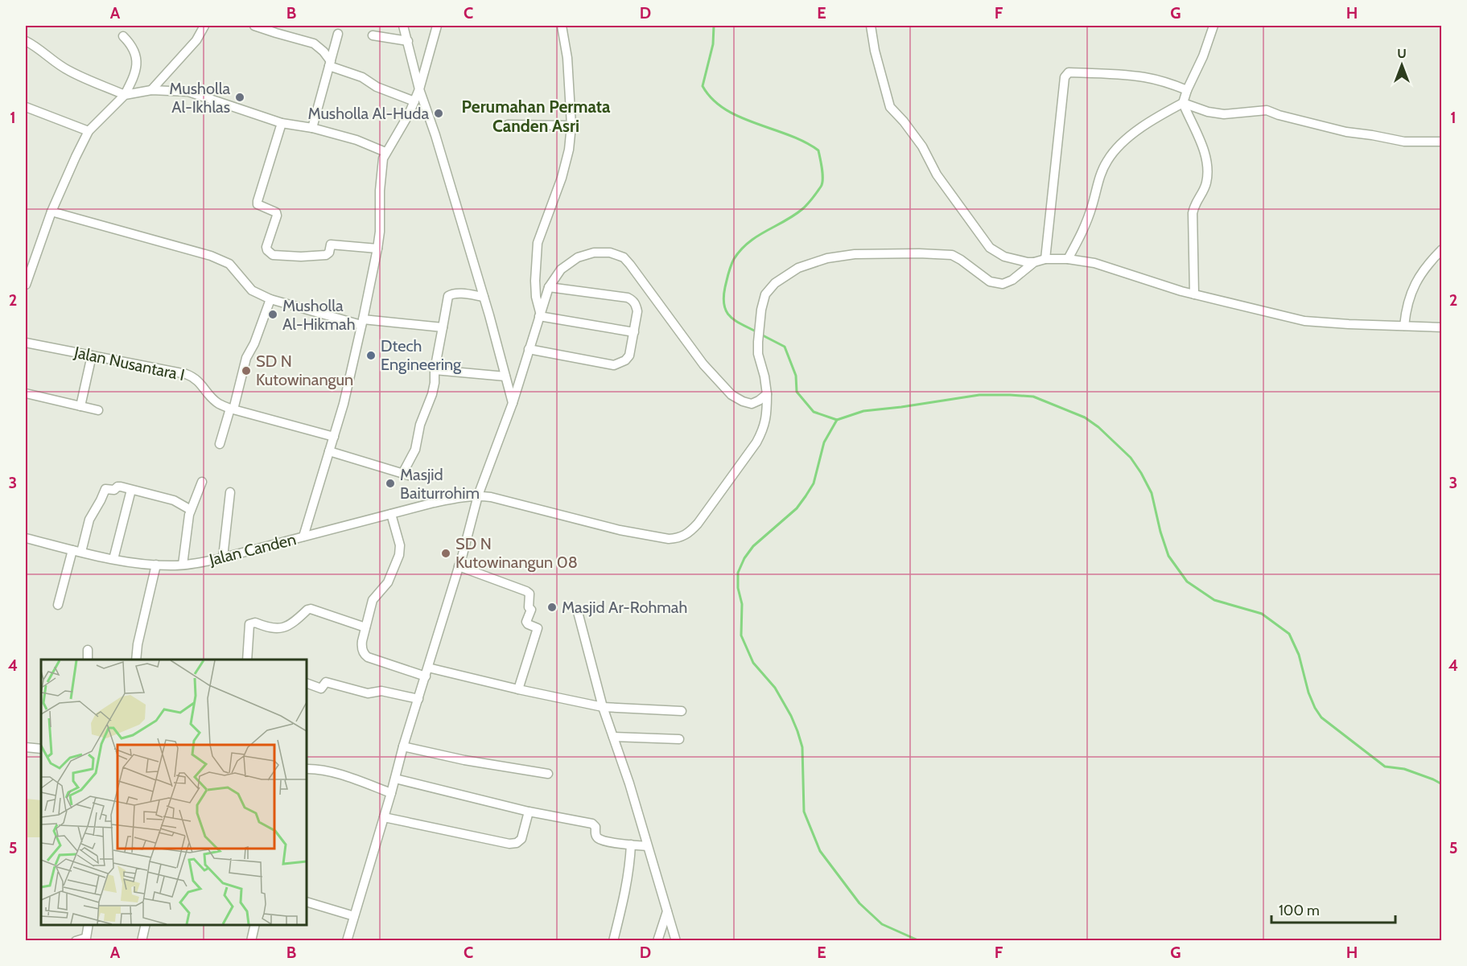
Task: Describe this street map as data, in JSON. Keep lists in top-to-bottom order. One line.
{"streets":{"street":["Jalan Nusantara I","Jalan Canden"]},"districts":["Perumahan Permata Canden Asri"],"places":["Musholla Al-Ikhlas","Musholla Al-Huda","Musholla Al-Hikmah","Dtech Engineering","SD N Kutowinangun","Masjid Baiturrohim","SD N Kutowinangun 08","Masjid Ar-Rohmah"],"scale_bar":"100 m","north":"top","grid":{"columns":["A","B","C","D","E","F","G","H"],"rows":["1","2","3","4","5"]}}
